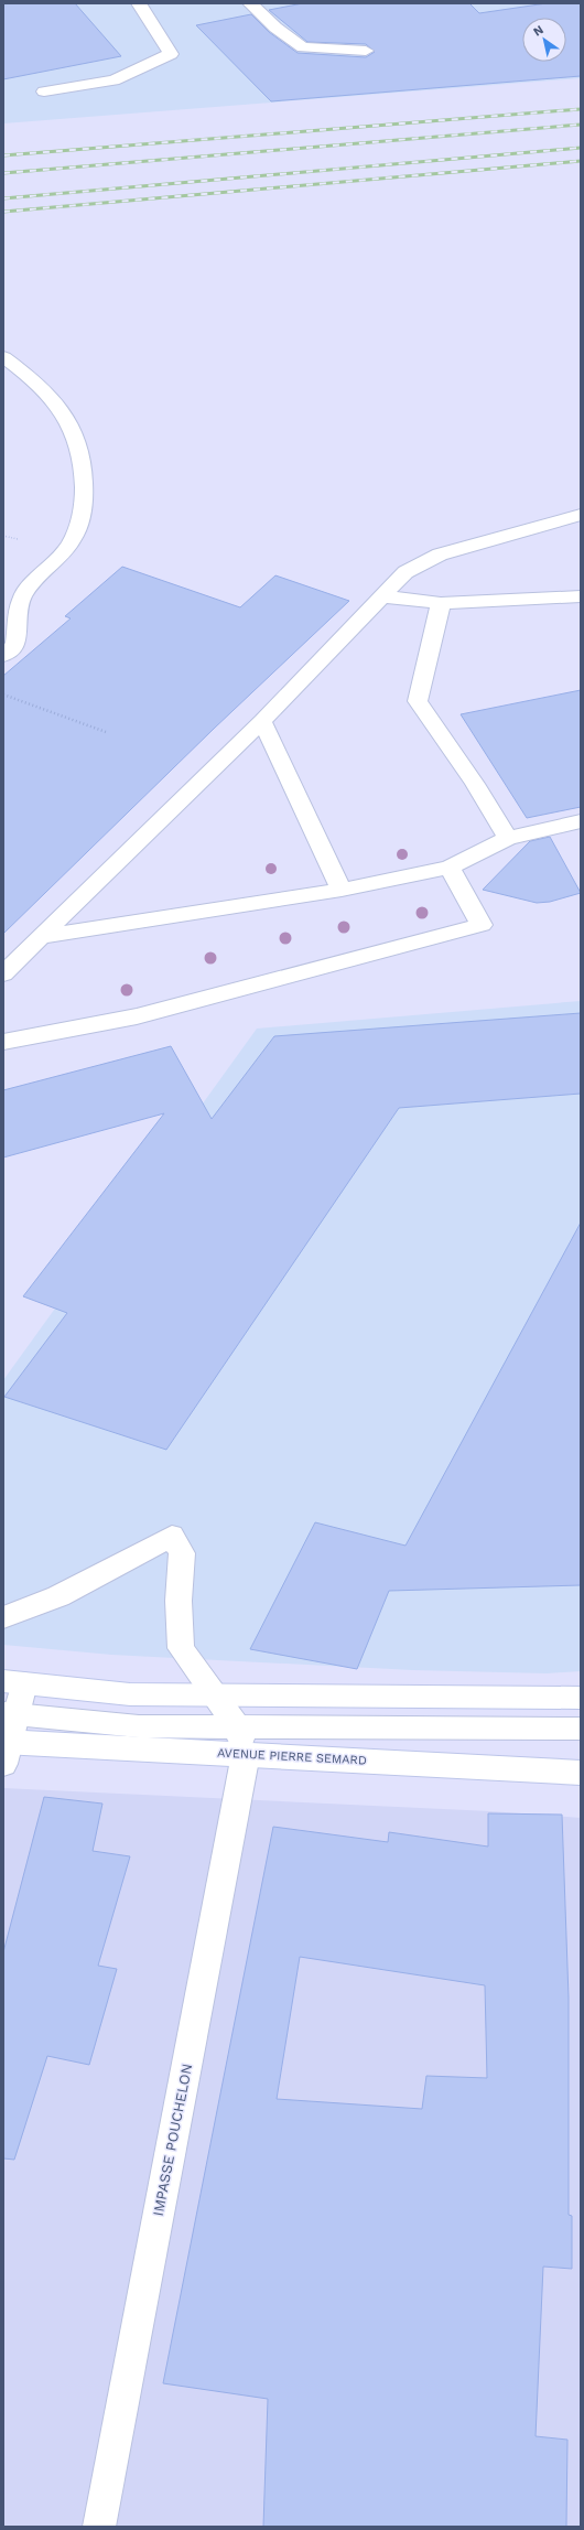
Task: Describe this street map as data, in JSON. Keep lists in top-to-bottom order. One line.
{"streets":{"main road":["AVENUE PIERRE SEMARD","IMPASSE POUCHELON"]},"crossings":[["AVENUE PIERRE SEMARD","IMPASSE POUCHELON"]],"north":"top left"}
